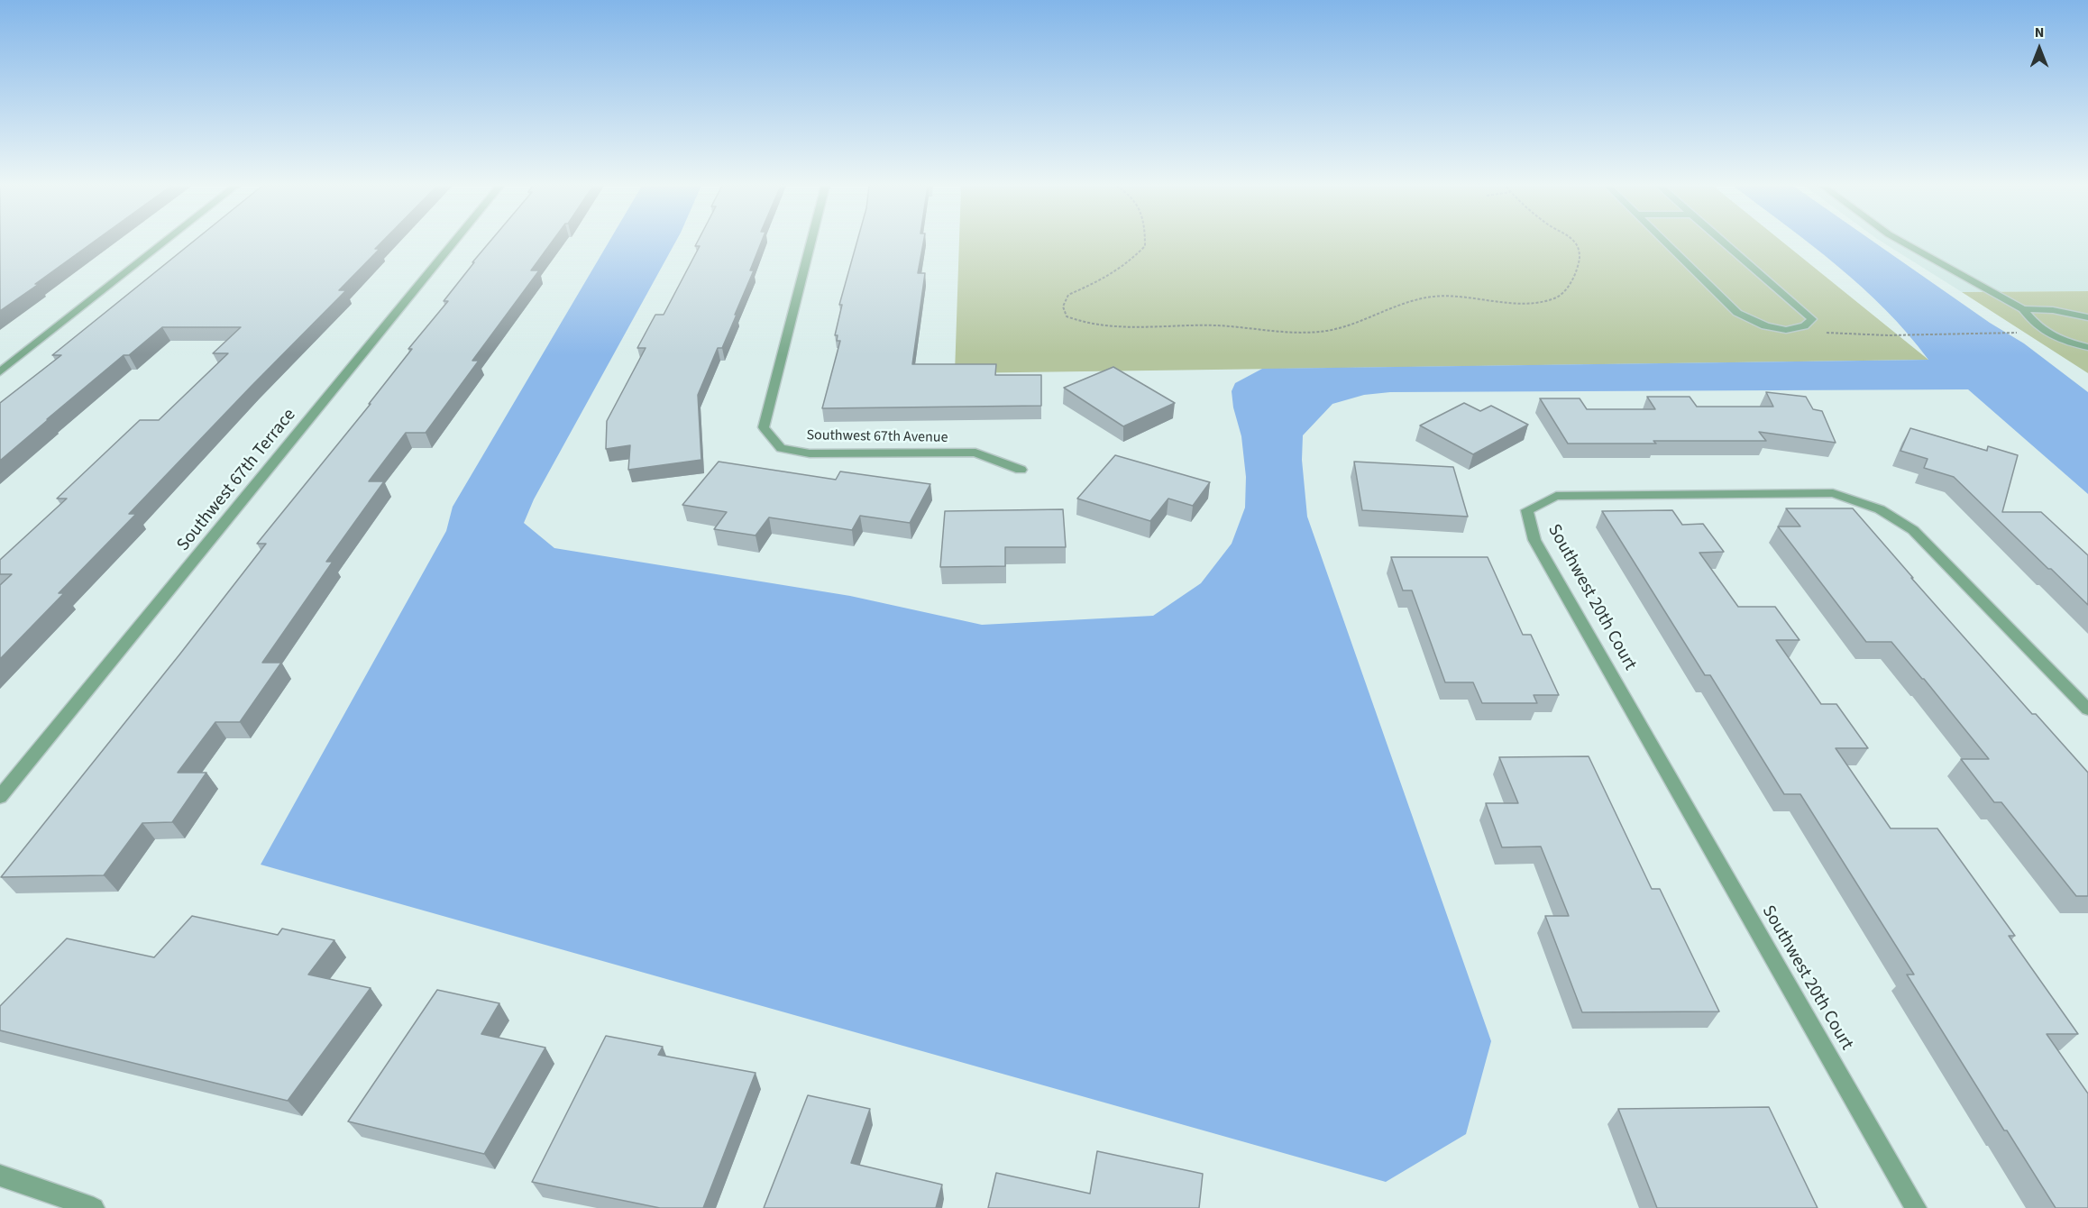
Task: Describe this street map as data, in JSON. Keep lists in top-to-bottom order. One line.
{"streets":{"street":["Southwest 67th Avenue","Southwest 67th Terrace","Southwest 20th Court"]},"north":"top"}
